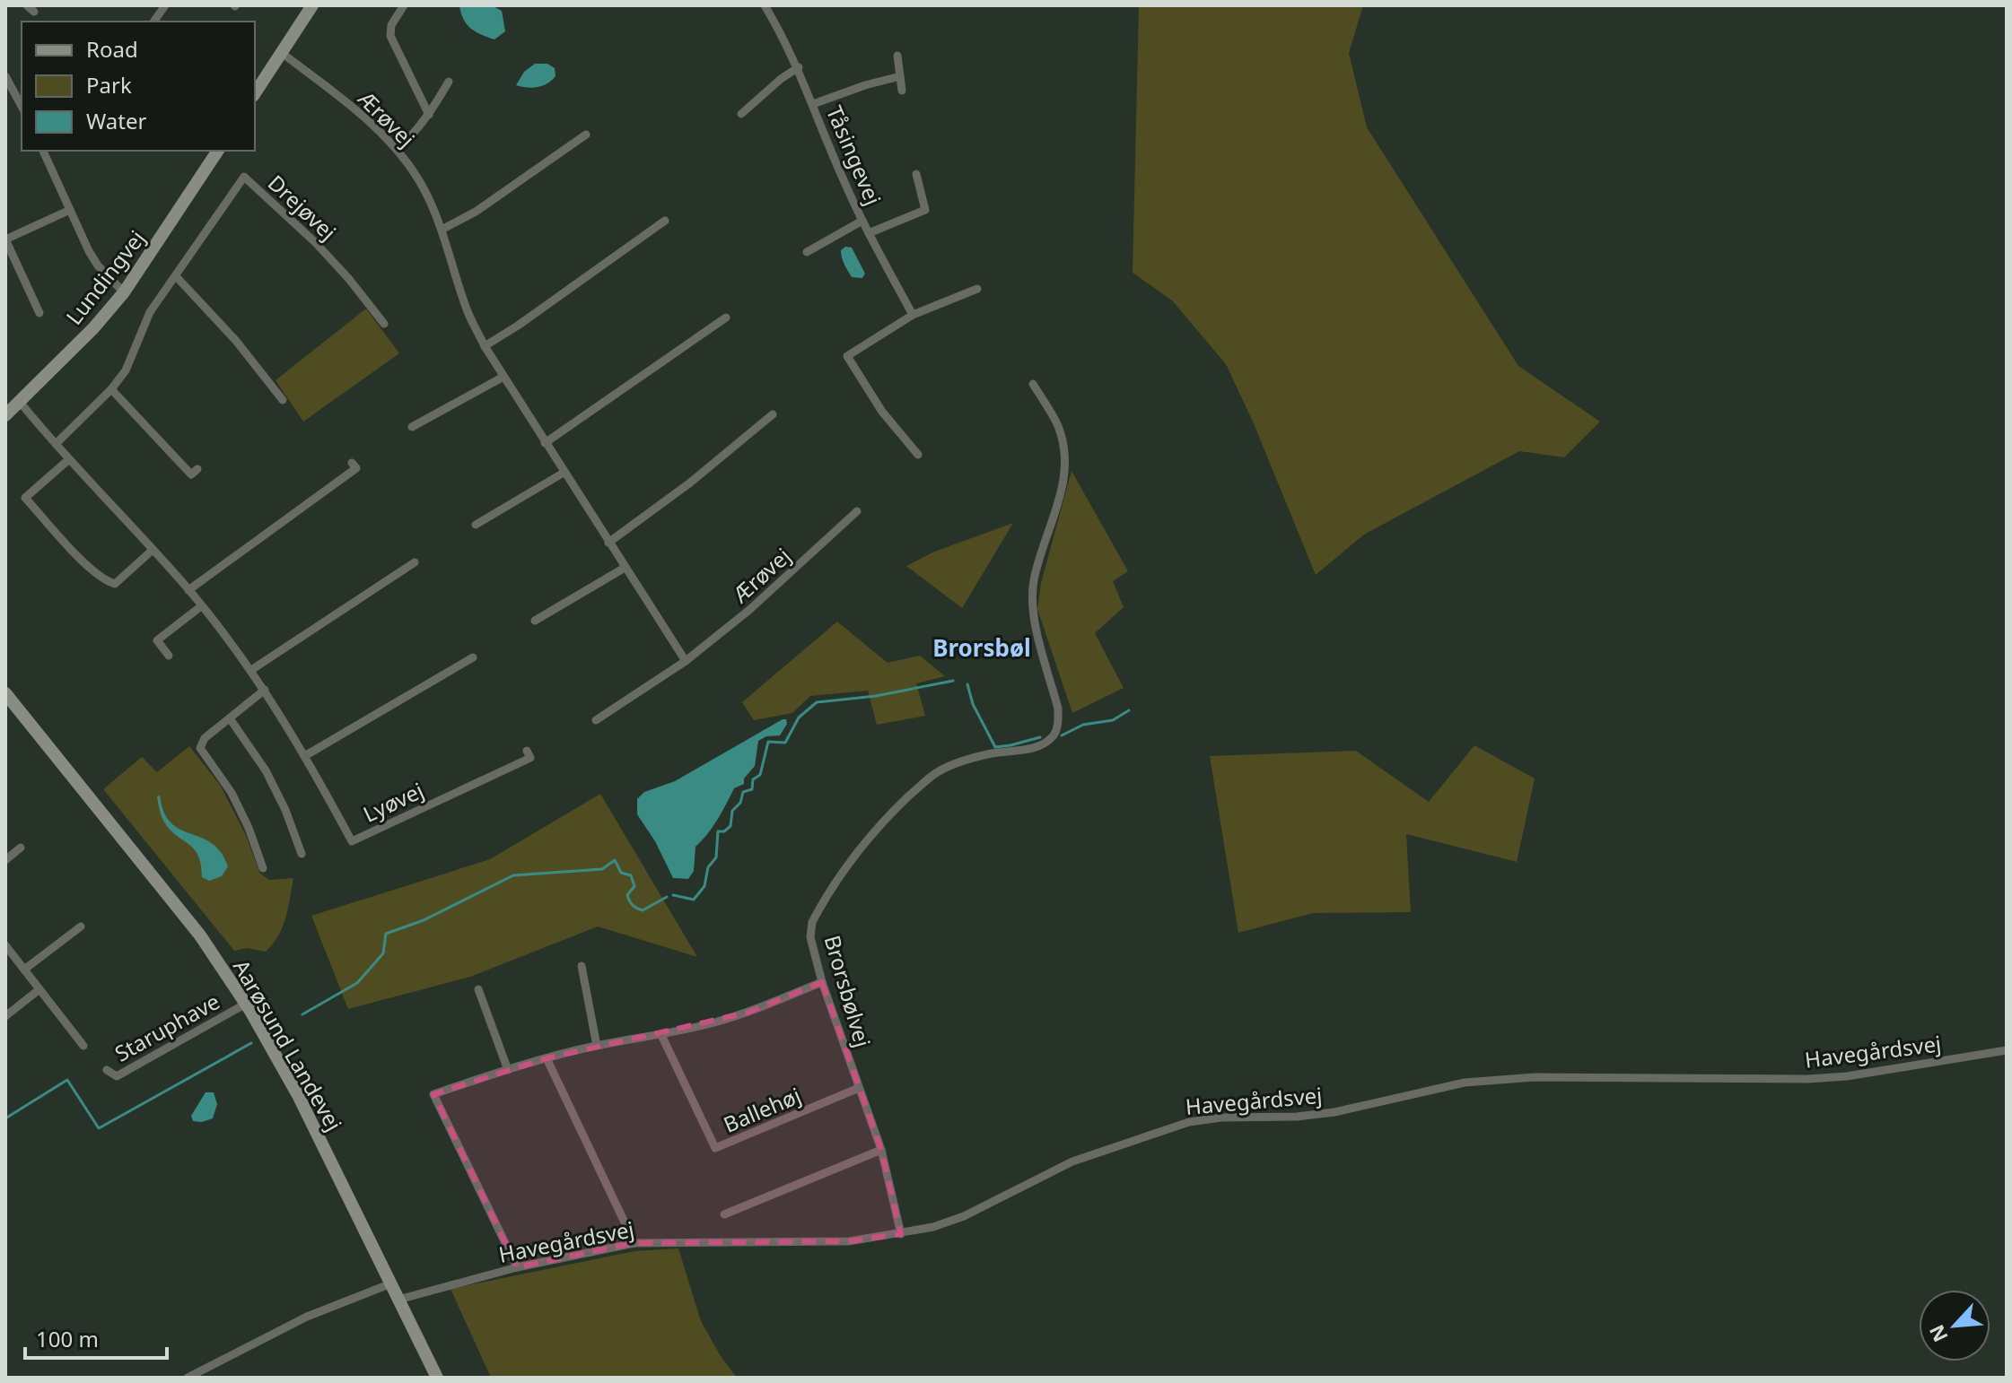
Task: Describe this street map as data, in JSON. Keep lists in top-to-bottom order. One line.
{"streets":{"street":["Ærøvej","Tåsingevej","Drejøvej","Lundingvej","Lyøvej","Brorsbølvej","Staruphave","Aarøsund Landevej","Havegårdsvej","Ballehøj"]},"crossings":[["Drejøvej","Lyøvej"],["Lundingvej","Lyøvej"],["Brorsbølvej","Havegårdsvej"],["Brorsbølvej","Ballehøj"],["Staruphave","Aarøsund Landevej"],["Aarøsund Landevej","Havegårdsvej"]],"districts":["Brorsbøl"],"legend":["Road","Park","Water"],"scale_bar":"100 m","north":"bottom left"}
